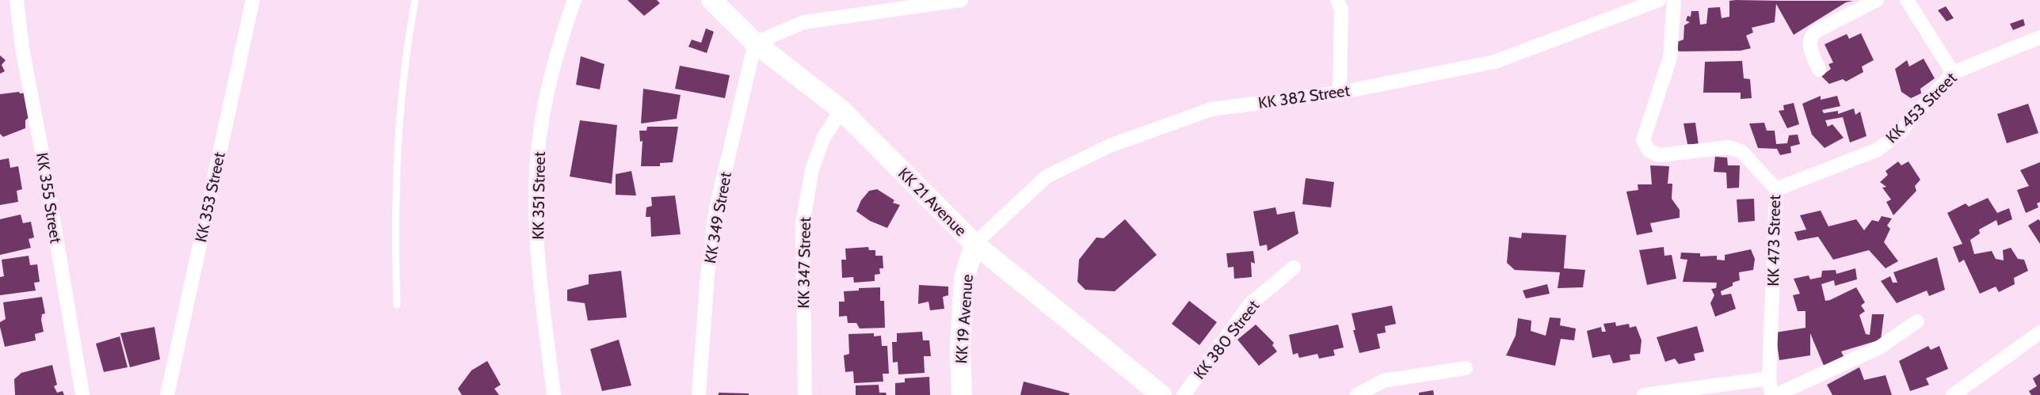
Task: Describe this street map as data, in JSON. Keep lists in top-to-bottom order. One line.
{"streets":{"main road":["KK 21 Avenue","KK 19 Avenue"],"street":["KK 382 Street","KK 453 Street","KK 351 Street","KK 353 Street","KK 355 Street","KK 349 Street","KK 473 Street","KK 347 Street","KK 380 Street"]},"crossings":[["KK 382 Street","KK 21 Avenue"],["KK 382 Street","KK 19 Avenue"],["KK 453 Street","KK 473 Street"],["KK 21 Avenue","KK 349 Street"],["KK 21 Avenue","KK 347 Street"],["KK 21 Avenue","KK 19 Avenue"]]}
